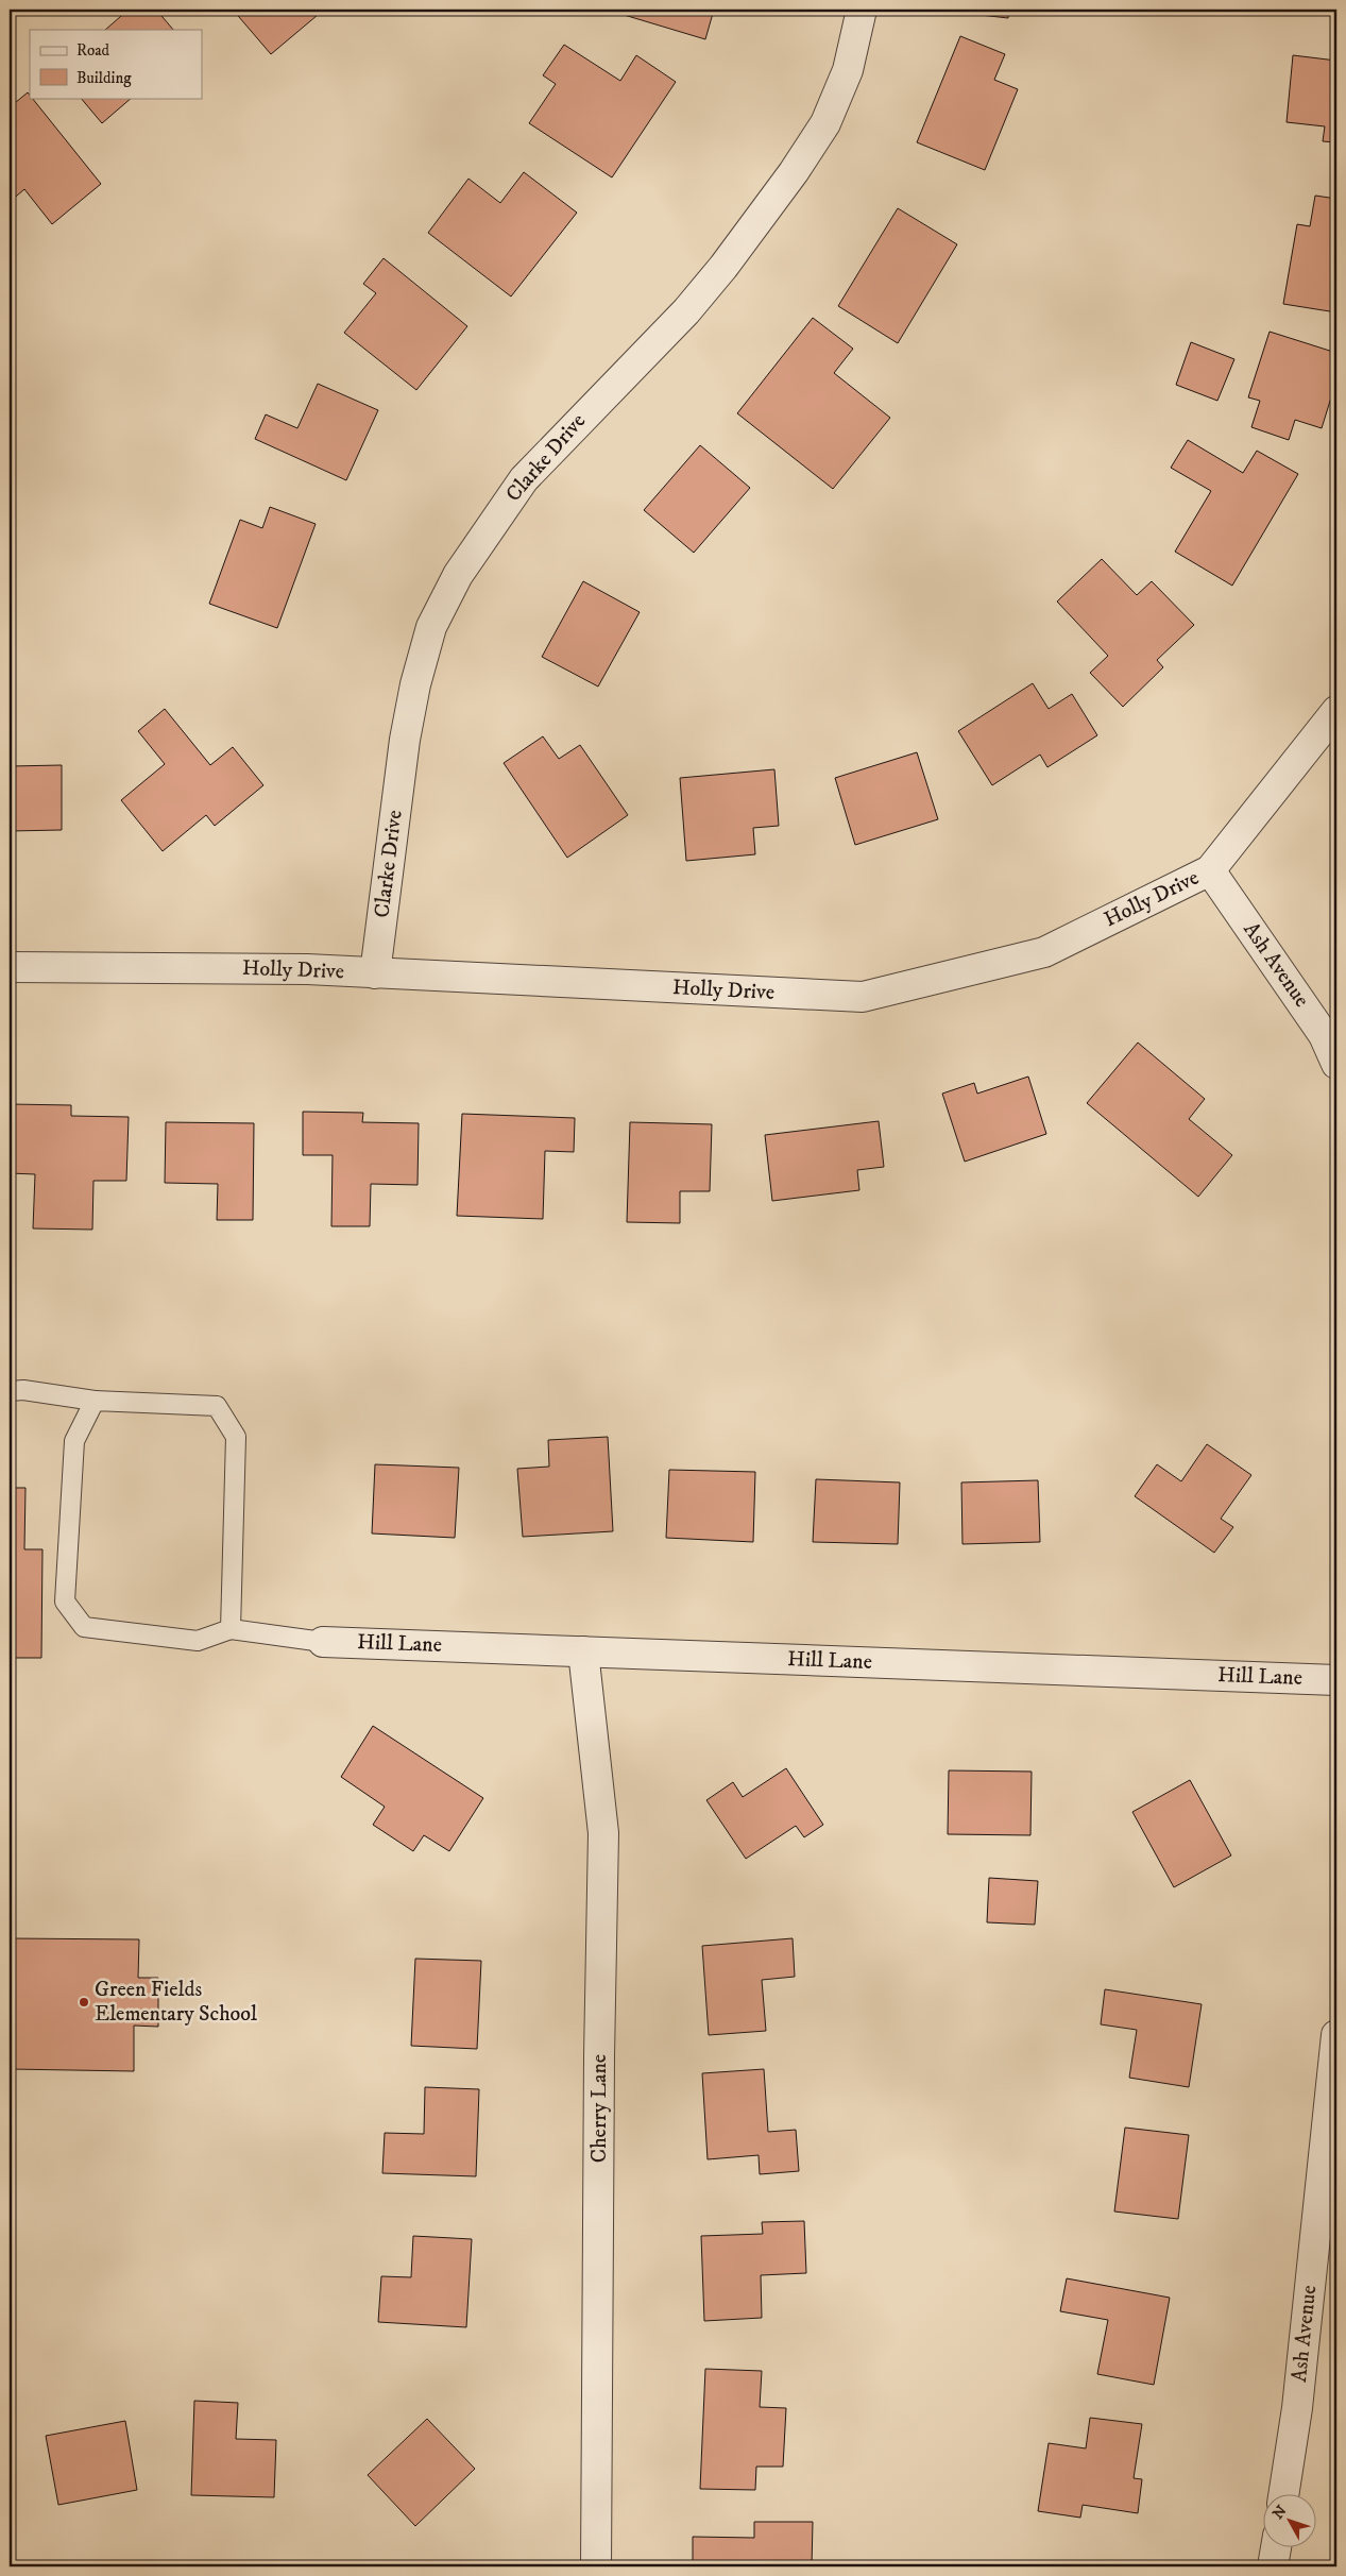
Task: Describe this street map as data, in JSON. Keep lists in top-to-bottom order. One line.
{"streets":{"street":["Clarke Drive","Holly Drive","Ash Avenue","Hill Lane","Cherry Lane"]},"crossings":[["Clarke Drive","Holly Drive"],["Holly Drive","Ash Avenue"],["Hill Lane","Cherry Lane"]],"places":["Green Fields Elementary School"],"legend":["Road","Building"],"north":"top left"}
